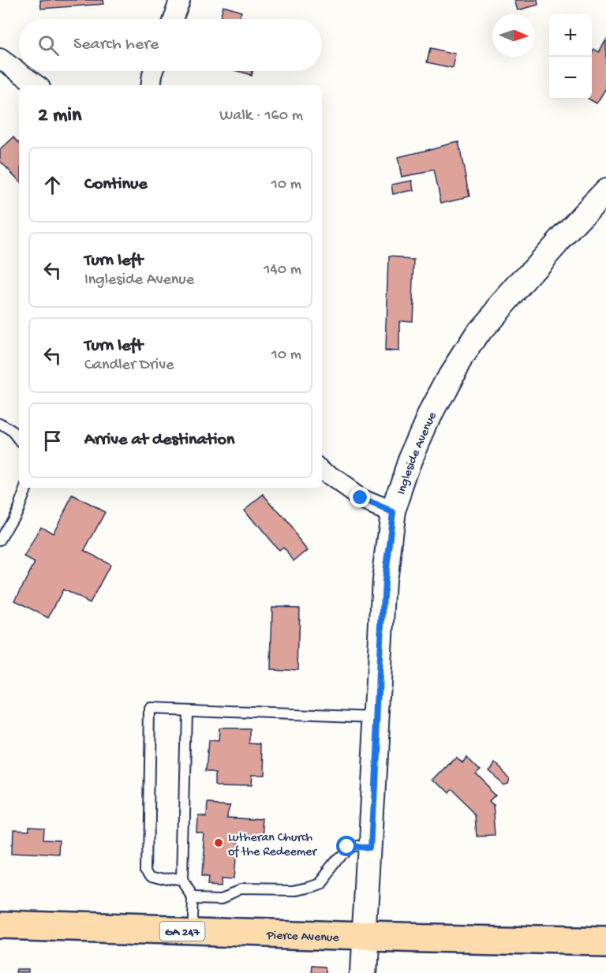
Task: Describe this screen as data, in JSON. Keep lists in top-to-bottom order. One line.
{"streets":{"main road":["GA 247","Pierce Avenue"],"street":["Ingleside Avenue"]},"crossings":[["Ingleside Avenue","Pierce Avenue"]],"places":["Lutheran Church of the Redeemer"],"north":"right","page":{"map_buttons":["+","−"],"search":"Search here","heading":["2 min","Walk · 160 m"],"list":[["Continue","10 m"],["Turn left","Ingleside Avenue","140 m"],["Turn left","Candler Drive","10 m"],"Arrive at destination"]}}
